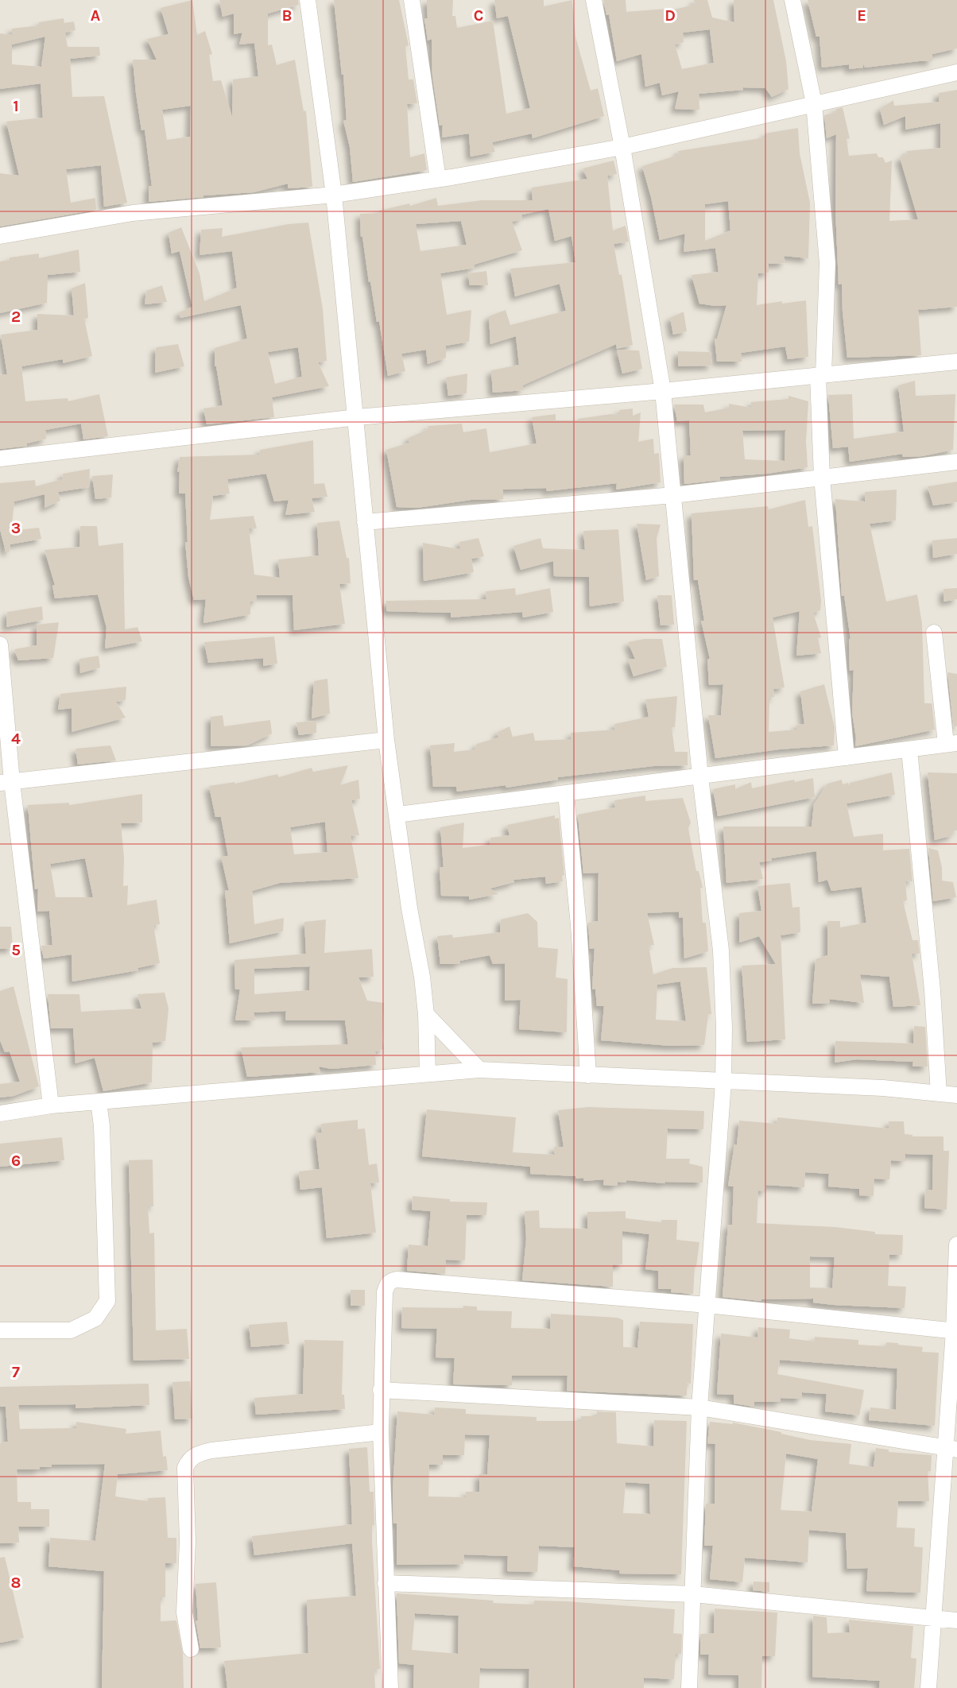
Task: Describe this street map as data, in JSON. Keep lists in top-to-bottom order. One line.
{"grid":{"columns":["A","B","C","D","E"],"rows":["1","2","3","4","5","6","7","8"]}}
